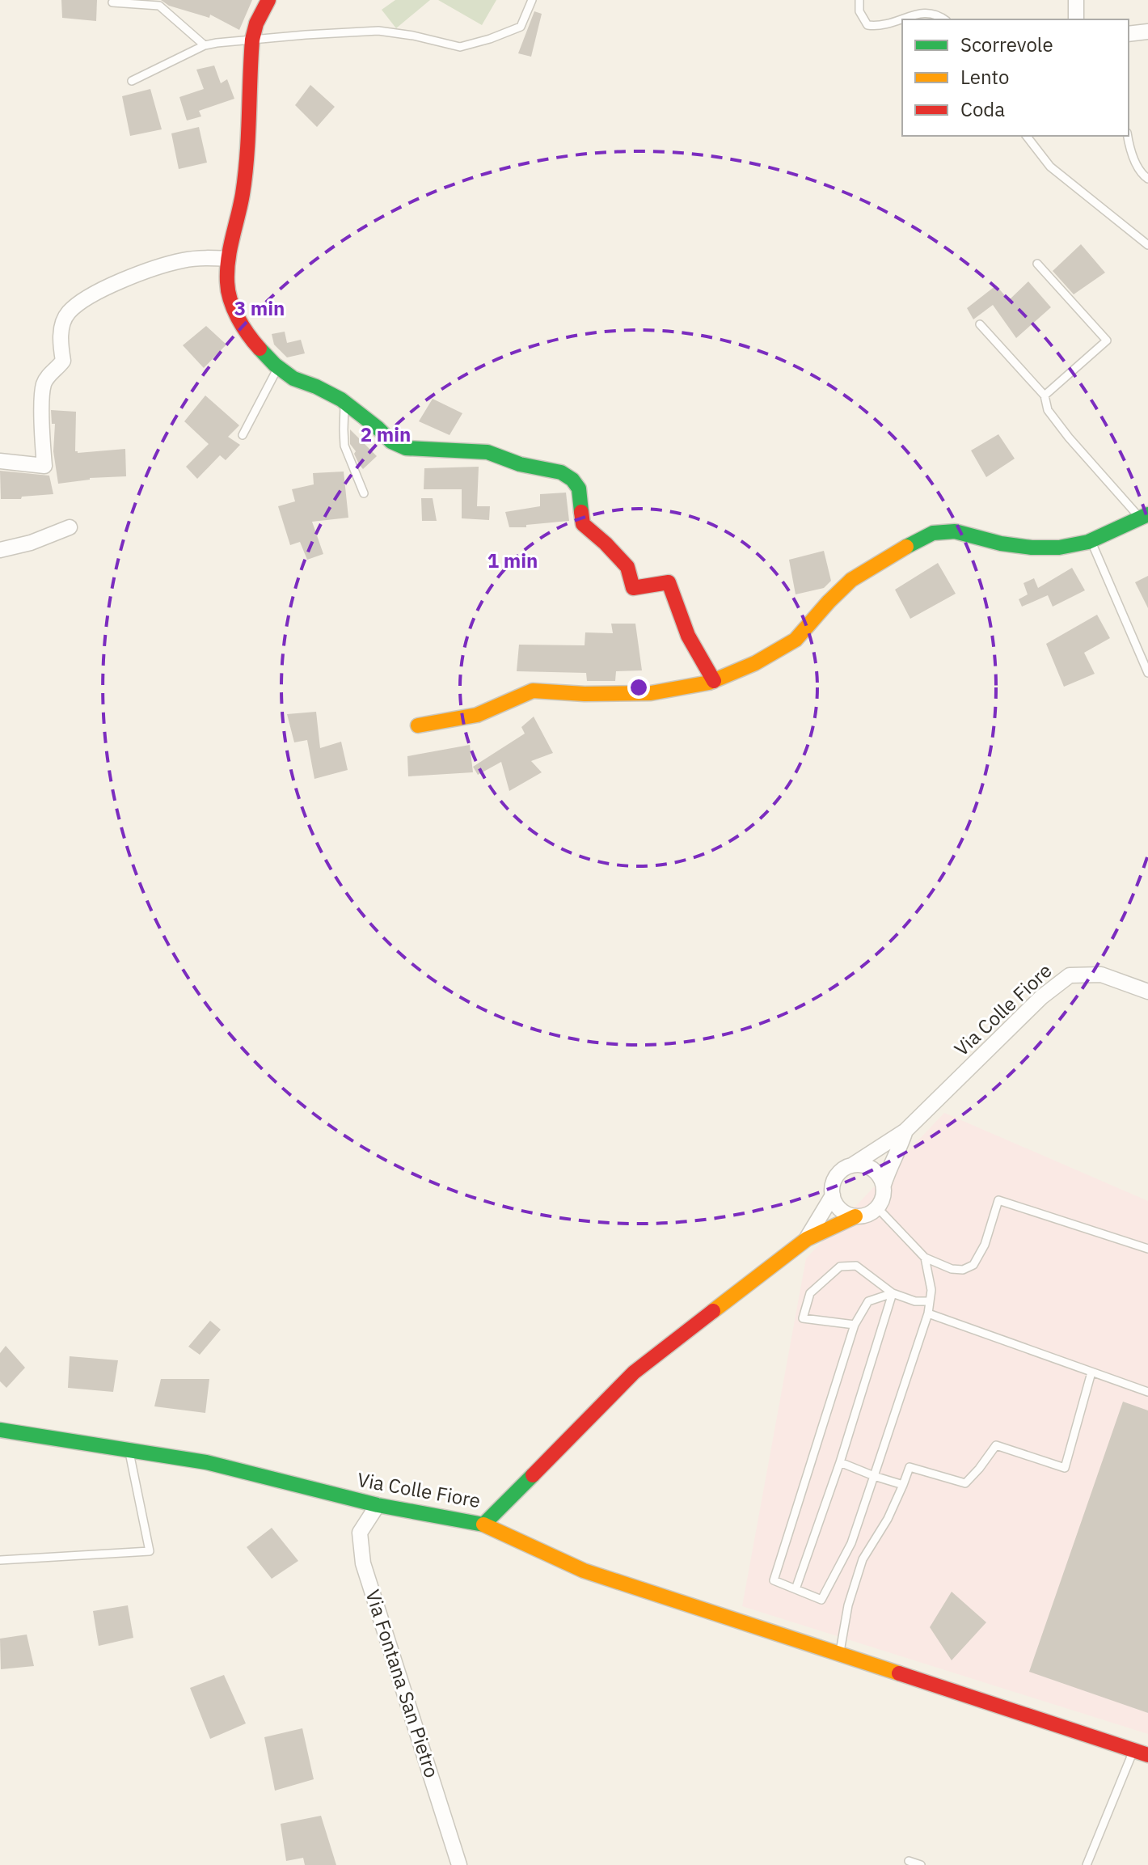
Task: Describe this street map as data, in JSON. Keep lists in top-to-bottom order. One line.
{"streets":{"street":["Via Colle Fiore","Via Fontana San Pietro"]},"crossings":[["Via Colle Fiore","Via Fontana San Pietro"]],"legend":["Scorrevole","Lento","Coda"],"rings":["3 min","2 min","1 min"]}
